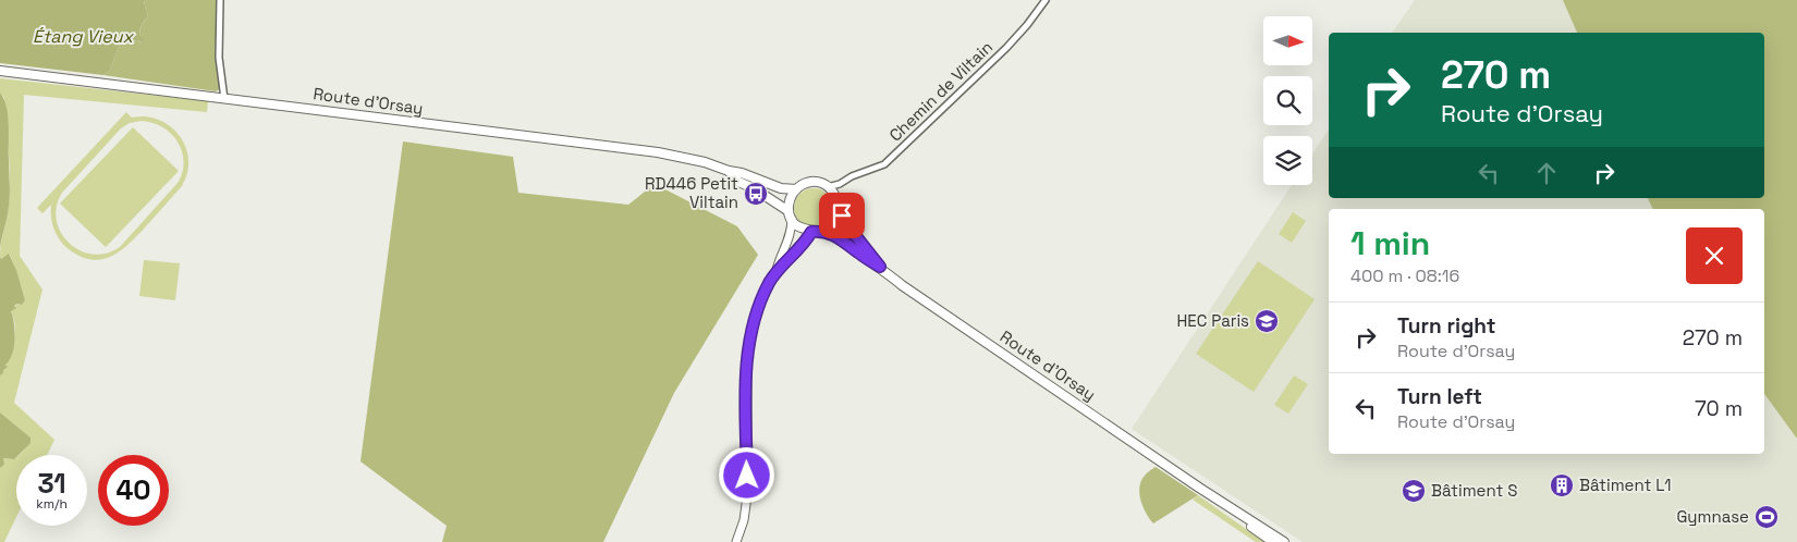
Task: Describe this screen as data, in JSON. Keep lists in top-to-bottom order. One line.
{"streets":{"main road":["Route d'Orsay"],"street":["Chemin de Viltain"]},"crossings":[["Chemin de Viltain","Route d'Orsay"]],"water":["Étang Vieux"],"places":{"bus stop":["RD446 Petit Viltain"],"school or university":["HEC Paris","Bâtiment S"],"building":["Bâtiment L1"],"sports":["Gymnase"]},"north":"right","page":{"turn":["270 m","Route d'Orsay"],"heading":["1 min","400 m · 08:16"],"list":[{"name":"Turn right","note":"Route d'Orsay","value":"270 m"},{"name":"Turn left","note":"Route d'Orsay","value":"70 m"}],"speed":"31 km/h","limit":"40"}}
